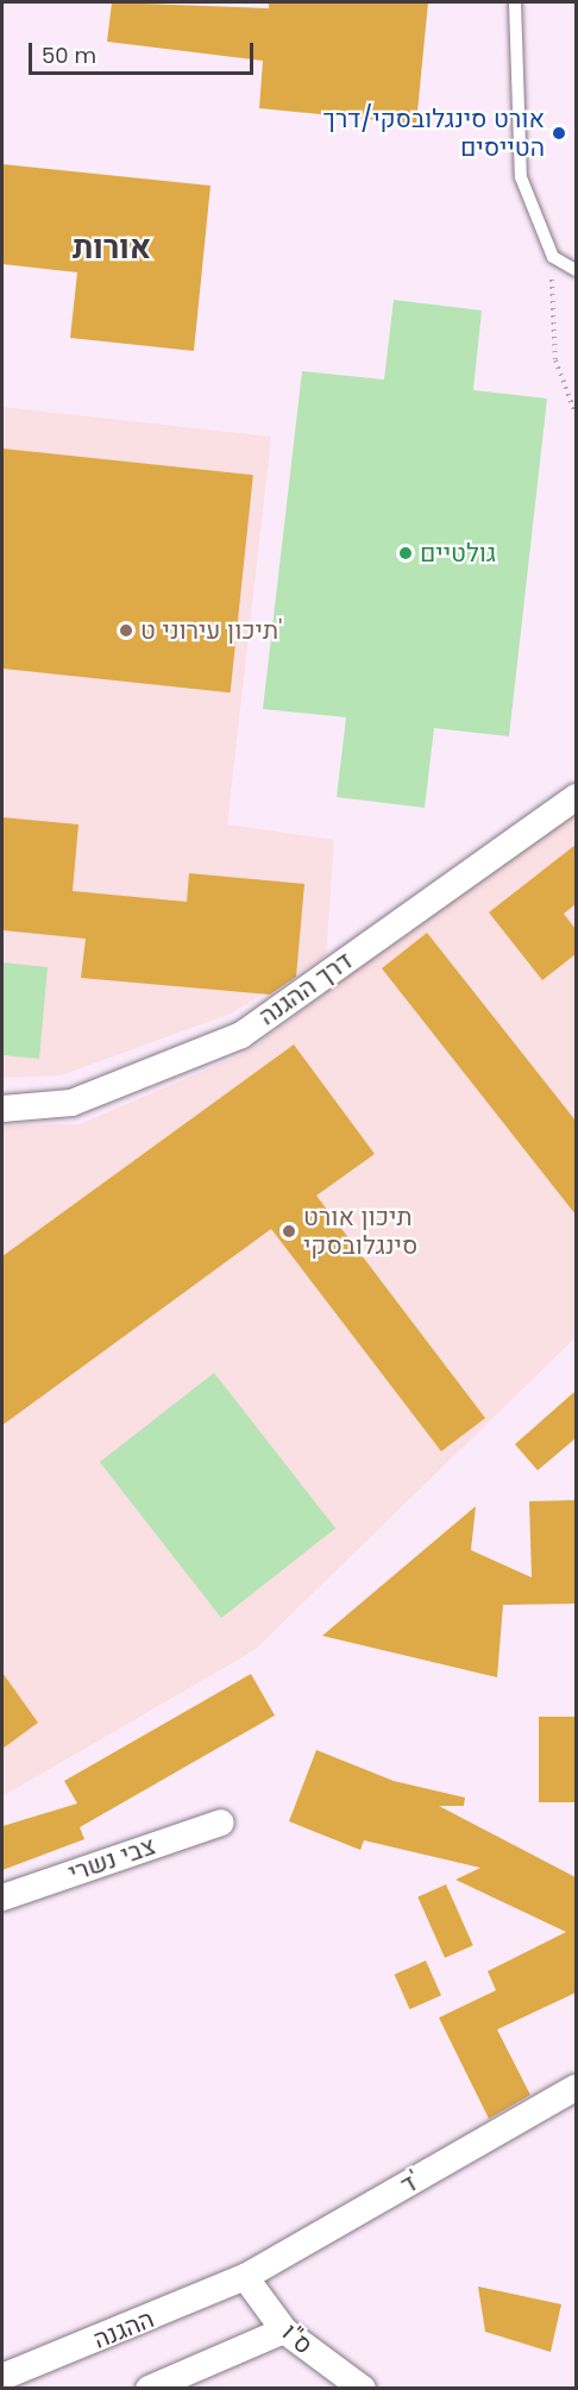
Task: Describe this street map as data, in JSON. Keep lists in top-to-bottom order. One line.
{"streets":{"street":["דרך ההגנה","צבי נשרי","ד'","ההגנה","ס\"ו"]},"crossings":[["ד'","ההגנה"],["ד'","ס\"ו"],["ההגנה","ס\"ו"]],"districts":["אורות"],"places":["אורט סינגלובסקי/דרך הטייסים","גולטיים","תיכון עירוני ט'","תיכון אורט סינגלובסקי"],"scale_bar":"50 m"}
